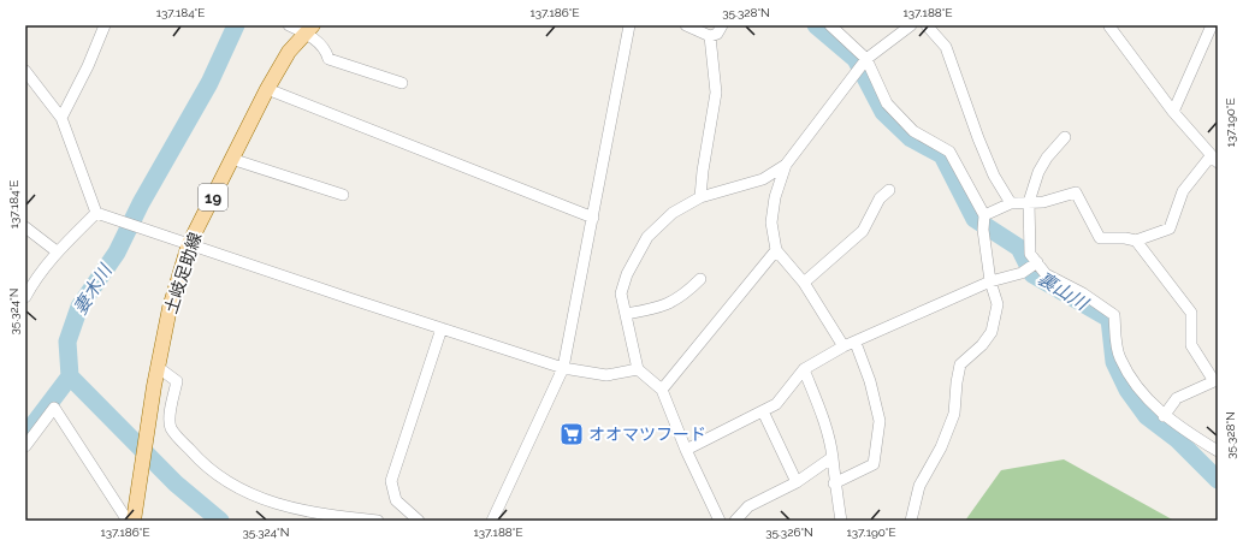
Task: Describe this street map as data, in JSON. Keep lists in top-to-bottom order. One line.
{"streets":{"main road":["19","土岐足助線"]},"water":["妻木川","裏山川"],"places":{"supermarket":["オオマツフード"]},"coordinates":["137.184°E","137.186°E","35.328°N","137.188°E","137.190°E","35.324°N","35.326°N"]}
